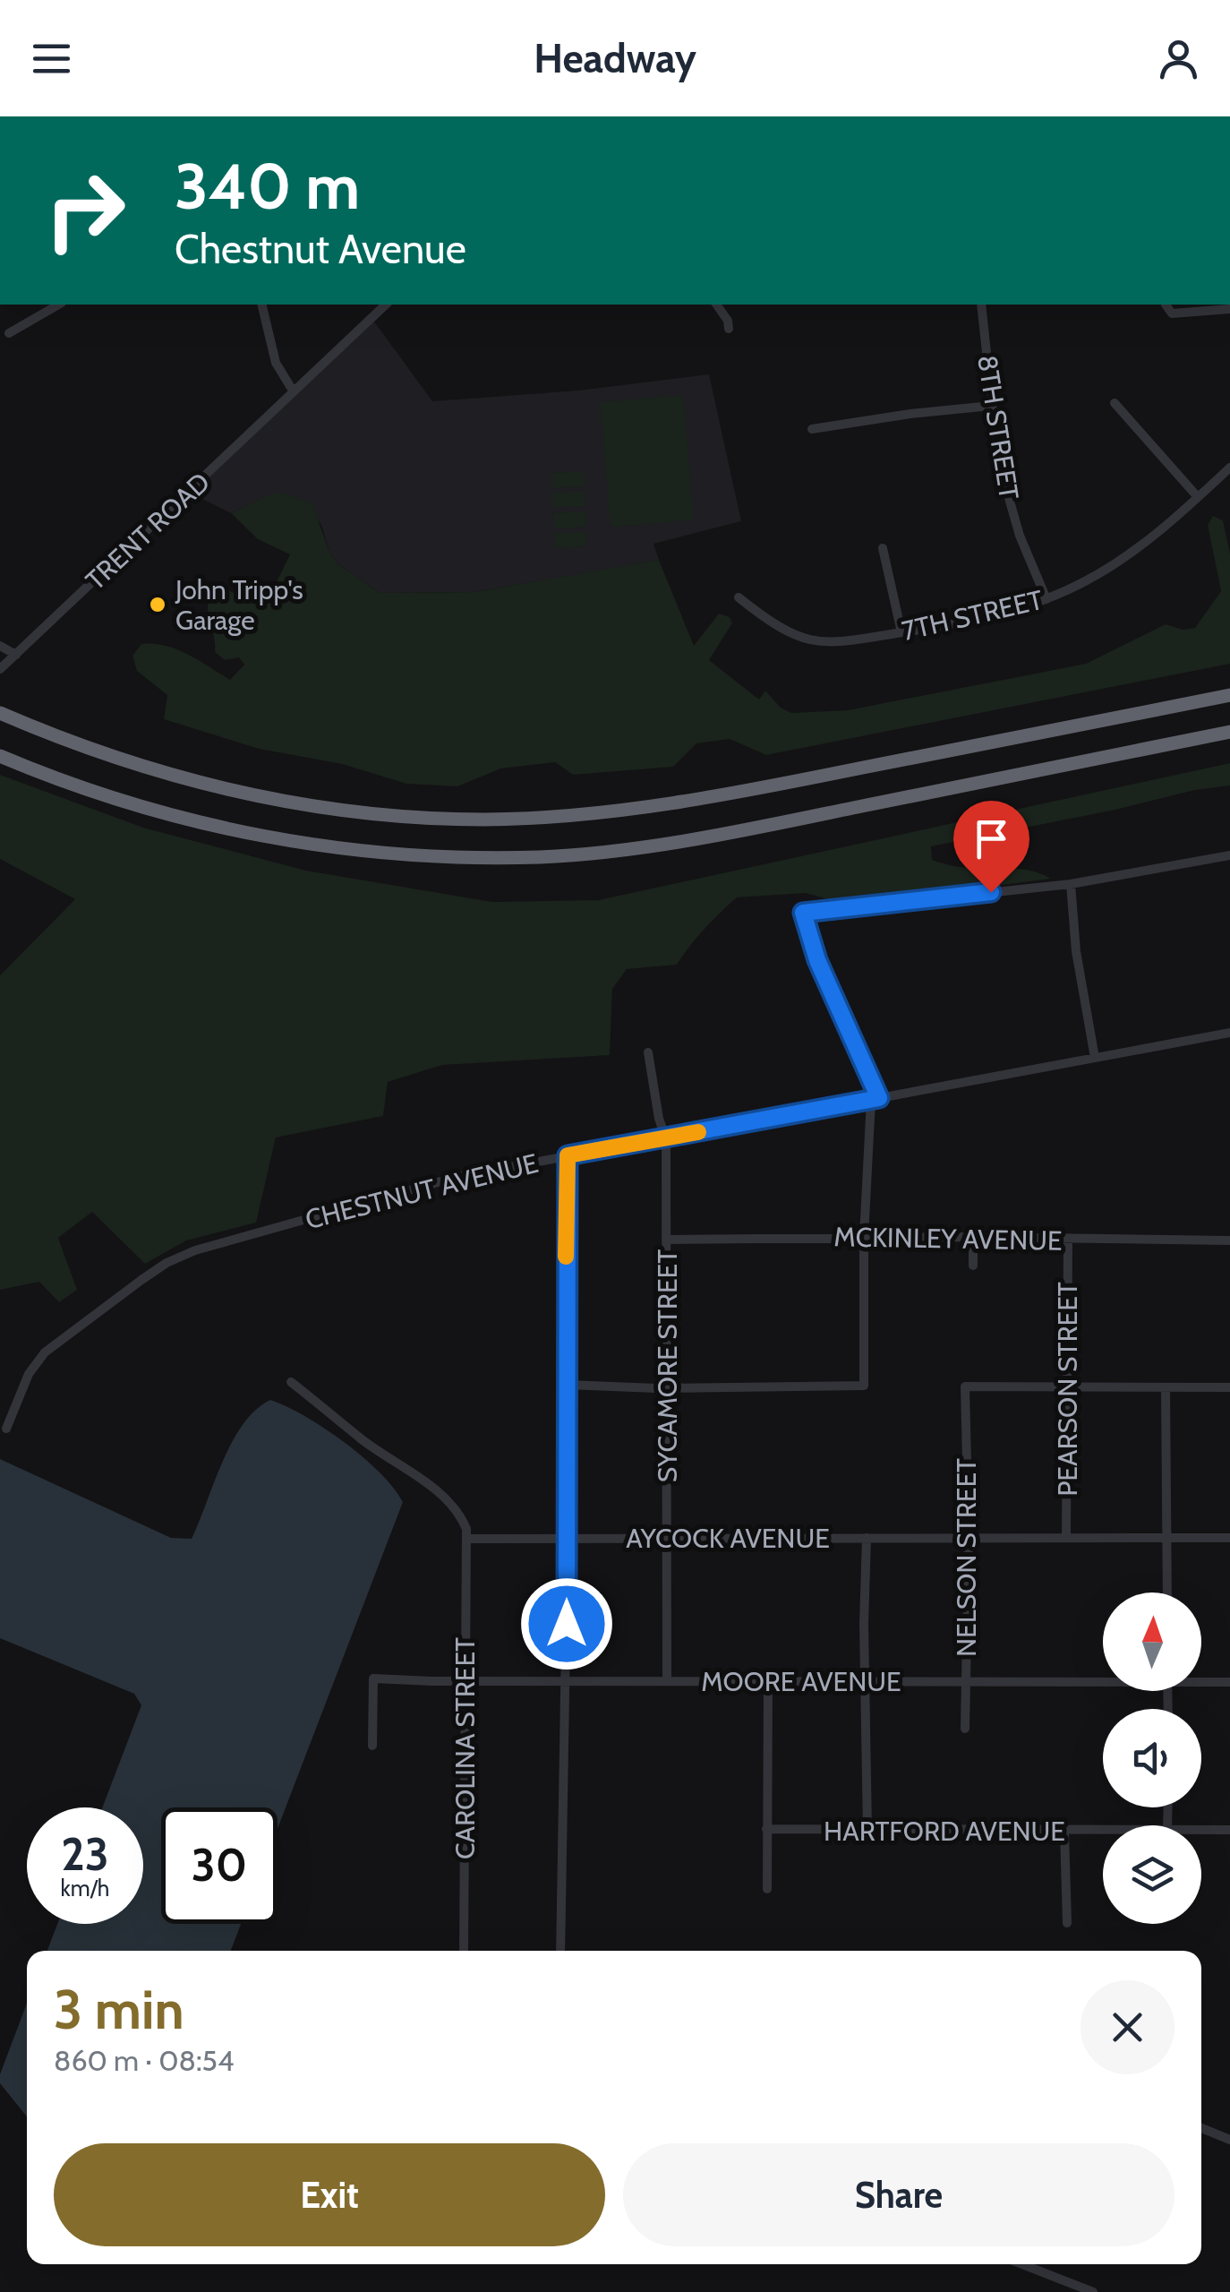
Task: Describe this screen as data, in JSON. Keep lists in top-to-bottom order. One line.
{"streets":{"street":["8TH STREET","TRENT ROAD","7TH STREET","CHESTNUT AVENUE","MCKINLEY AVENUE","SYCAMORE STREET","PEARSON STREET","AYCOCK AVENUE","NELSON STREET","MOORE AVENUE","CAROLINA STREET","HARTFORD AVENUE"]},"crossings":[["8TH STREET","7TH STREET"],["CHESTNUT AVENUE","SYCAMORE STREET"],["MCKINLEY AVENUE","SYCAMORE STREET"],["MCKINLEY AVENUE","PEARSON STREET"],["SYCAMORE STREET","AYCOCK AVENUE"],["SYCAMORE STREET","MOORE AVENUE"],["PEARSON STREET","AYCOCK AVENUE"],["PEARSON STREET","NELSON STREET"],["AYCOCK AVENUE","NELSON STREET"],["AYCOCK AVENUE","CAROLINA STREET"],["NELSON STREET","MOORE AVENUE"],["MOORE AVENUE","CAROLINA STREET"]],"places":["John Tripp's Garage"],"north":"top","page":{"header":"Headway","turn":["340 m","Chestnut Avenue"],"speed":"23 km/h","limit":"30","heading":["3 min","860 m · 08:54"],"buttons":["Exit","Share"]}}
